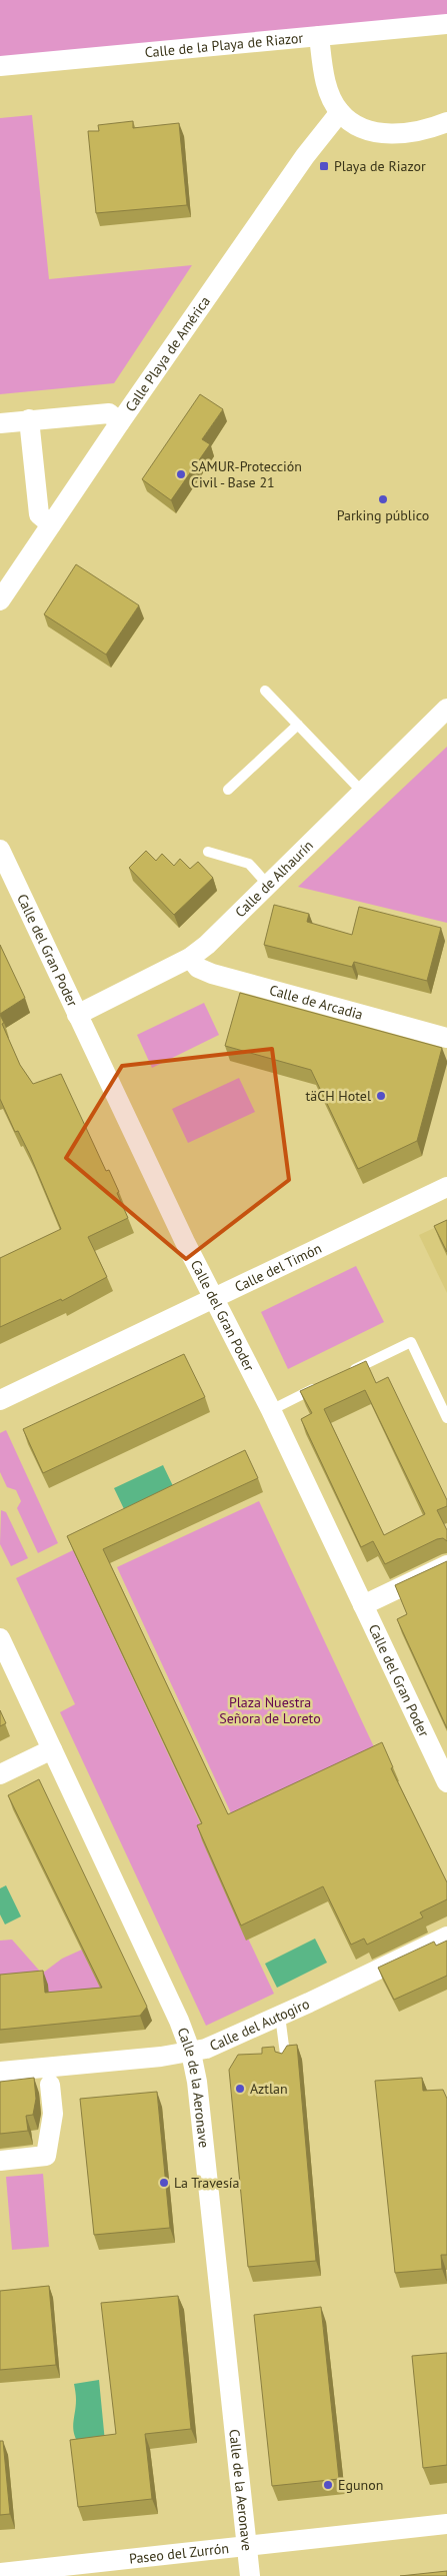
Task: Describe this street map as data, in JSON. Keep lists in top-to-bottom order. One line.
{"streets":{"street":["Calle de la Playa de Riazor","Calle Playa de América","Calle de Alhaurín","Calle del Gran Poder","Calle de Arcadia","Calle del Timón","Calle del Autogiro","Calle de la Aeronave","Paseo del Zurrón"]},"crossings":[["Calle de Alhaurín","Calle del Gran Poder"],["Calle de Alhaurín","Calle de Arcadia"],["Calle del Gran Poder","Calle del Timón"],["Calle del Autogiro","Calle de la Aeronave"],["Calle de la Aeronave","Paseo del Zurrón"]],"parks":["Plaza Nuestra Señora de Loreto"],"places":{"transit":["Playa de Riazor"],"other":["SAMUR-Protección Civil - Base 21","Parking público","täCH Hotel","Aztlan","La Travesía","Egunon"]}}
